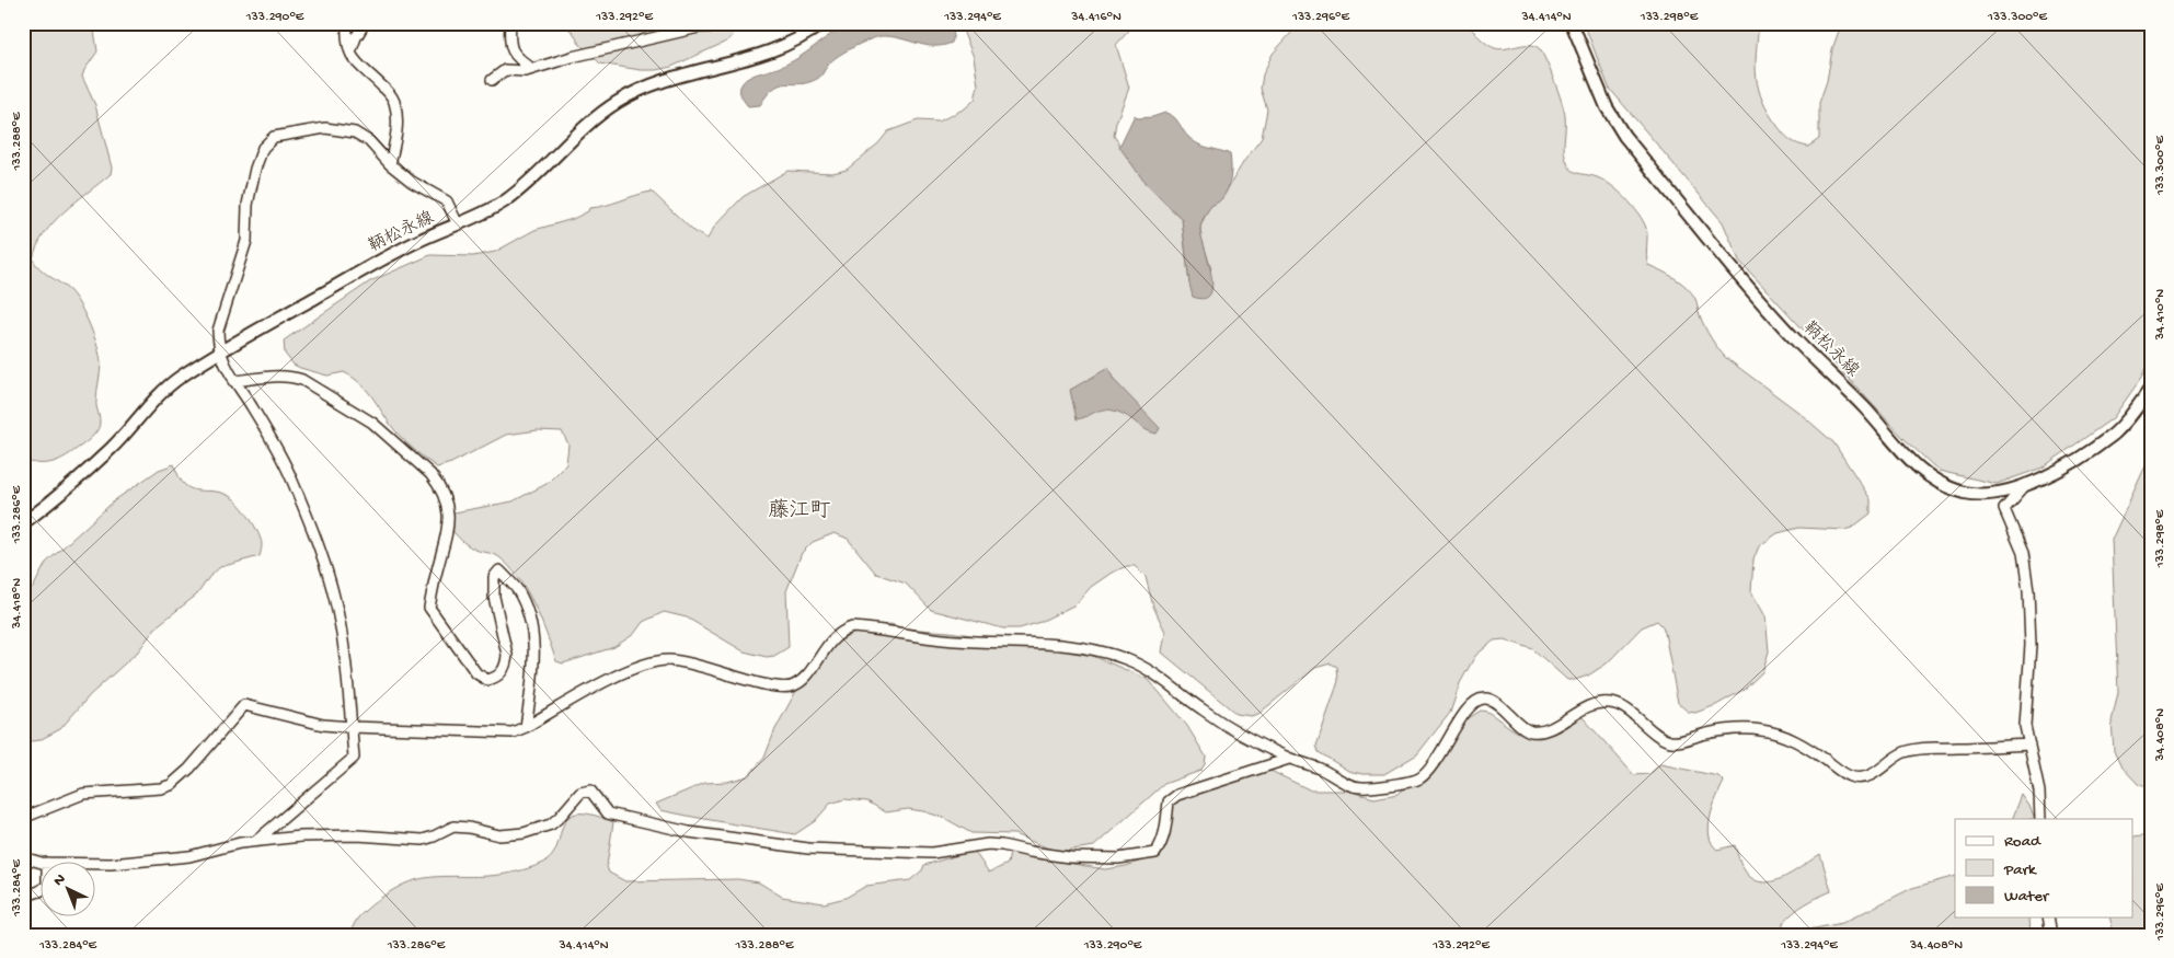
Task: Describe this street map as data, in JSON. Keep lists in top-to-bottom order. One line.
{"streets":{"main road":["鞆松永線"]},"districts":["藤江町"],"legend":["Road","Park","Water"],"north":"top left","coordinates":["133.290°E","133.292°E","133.294°E","34.416°N","133.296°E","34.414°N","133.298°E","133.300°E","133.288°E","34.410°N","133.286°E","34.418°N","34.408°N","133.284°E"]}
